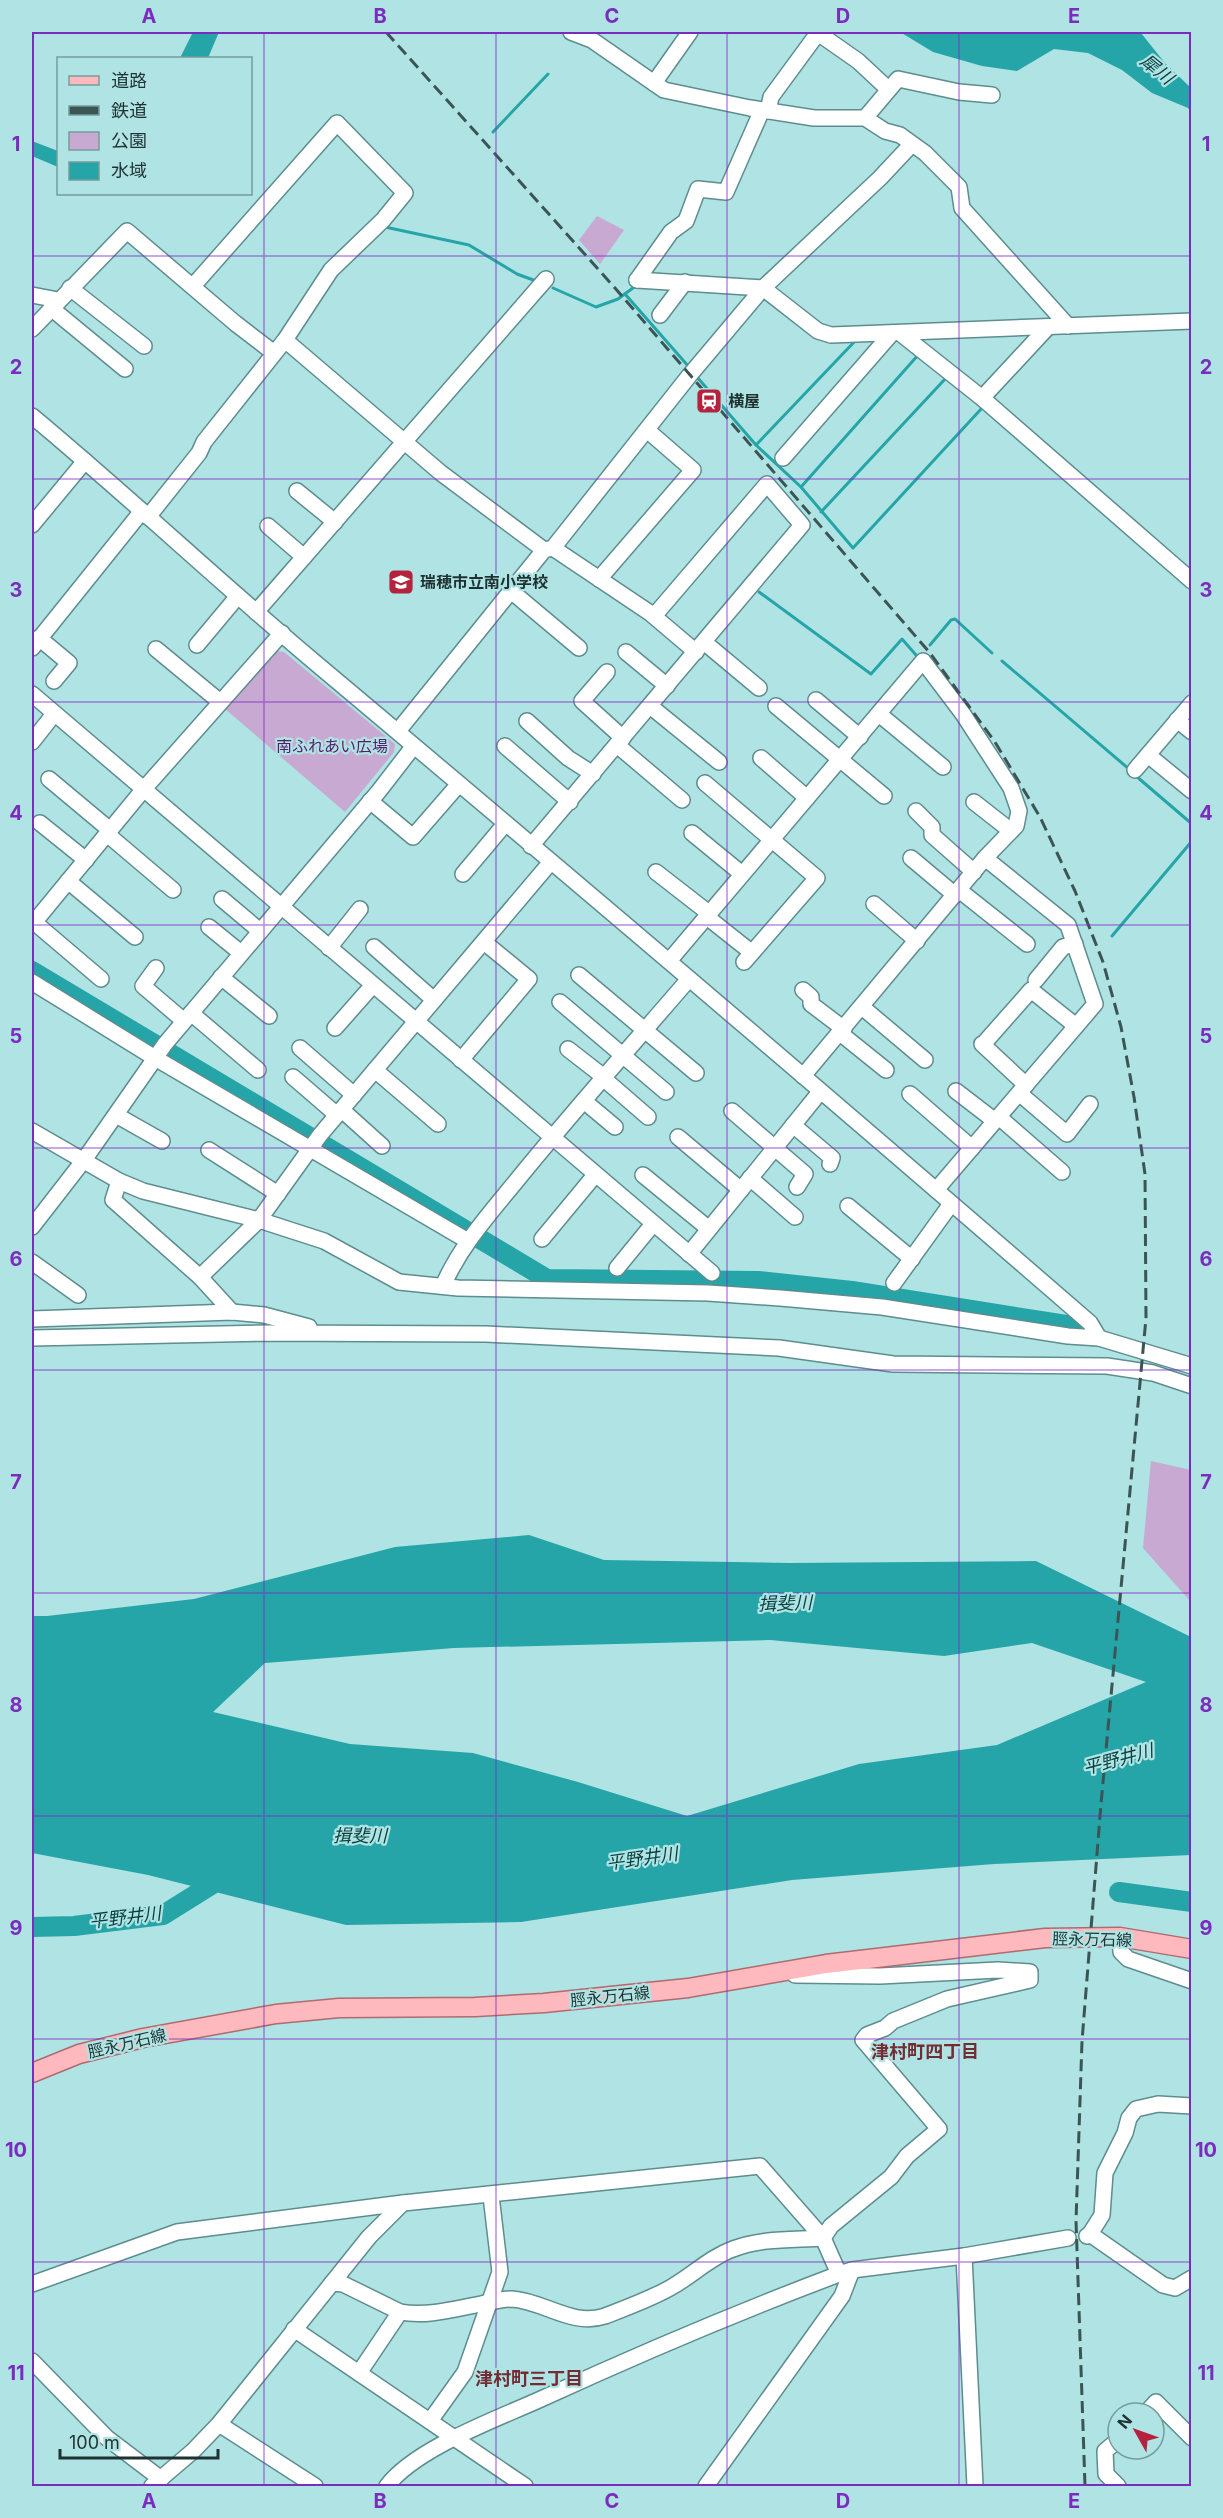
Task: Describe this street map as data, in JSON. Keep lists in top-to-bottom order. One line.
{"streets":{"main road":["脛永万石線"]},"districts":["津村町四丁目","津村町三丁目"],"water":["犀川","揖斐川","平野井川"],"parks":["南ふれあい広場"],"places":{"station":["横屋"],"school or university":["瑞穂市立南小学校"]},"legend":["道路","鉄道","公園","水域"],"scale_bar":"100 m","north":"top left","grid":{"columns":["A","B","C","D","E"],"rows":["1","2","3","4","5","6","7","8","9","10","11"]}}
